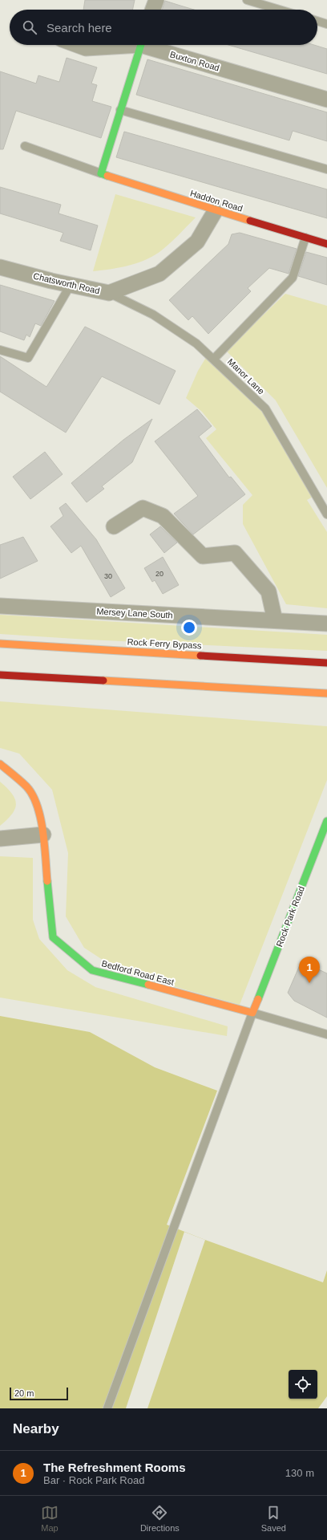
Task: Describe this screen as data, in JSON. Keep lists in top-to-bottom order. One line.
{"streets":{"main road":["Haddon Road","Rock Ferry Bypass","Rock Park Road","Bedford Road East"],"street":["Buxton Road","Chatsworth Road","Mersey Lane South"],"lane":["Manor Lane"]},"crossings":[["Haddon Road","Chatsworth Road"],["Chatsworth Road","Manor Lane"],["Rock Park Road","Bedford Road East"]],"house_numbers":["20","30"],"scale_bar":"20 m","page":{"search":"Search here","pins":"1","scale":"20 m","heading":"Nearby","list":[{"mark":"1","name":"The Refreshment Rooms","note":"Bar · Rock Park Road","value":"130 m"}],"nav":["Map","Directions","Saved"]}}
